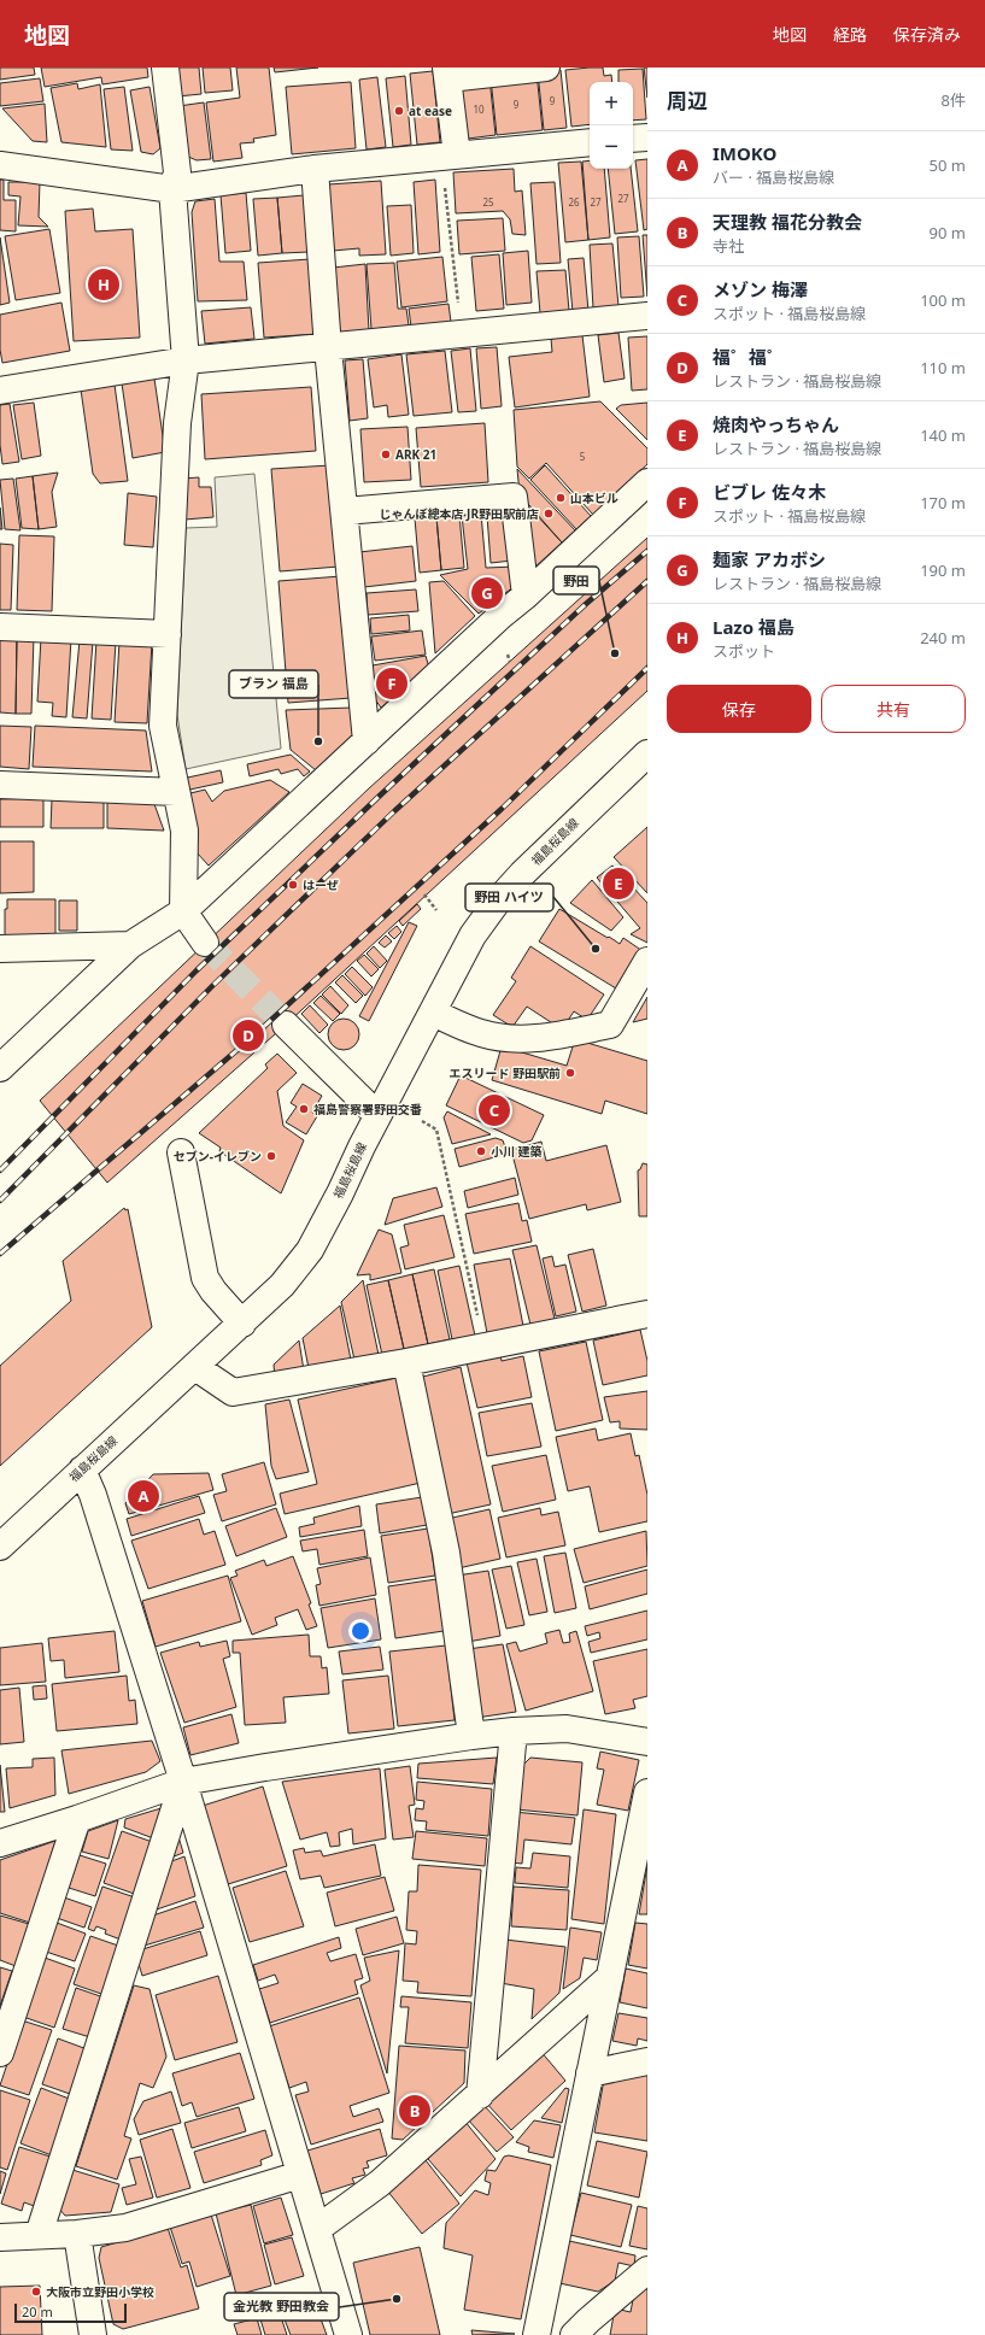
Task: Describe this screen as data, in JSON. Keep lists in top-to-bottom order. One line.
{"streets":{"street":["福島桜島線"]},"places":["at ease","ARK 21","山本ビル","じゃんぼ總本店 JR野田駅前店","野田","ブラン 福島","はーぜ","野田 ハイツ","エスリード 野田駅前","福島警察署野田交番","小川 建築","セブン-イレブン","大阪市立野田小学校","金光教 野田教会"],"house_numbers":["9","9","10","27","25","26","27","5"],"scale_bar":"20 m","page":{"header":"地図","nav":["地図","経路","保存済み"],"heading":["周辺","8件"],"map_buttons":["+","−"],"list":[{"mark":"A","name":"IMOKO","note":"バー · 福島桜島線","value":"50 m"},{"mark":"B","name":"天理教 福花分教会","note":"寺社","value":"90 m"},{"mark":"C","name":"メゾン 梅澤","note":"スポット · 福島桜島線","value":"100 m"},{"mark":"D","name":"福゜福゜","note":"レストラン · 福島桜島線","value":"110 m"},{"mark":"E","name":"焼肉やっちゃん","note":"レストラン · 福島桜島線","value":"140 m"},{"mark":"F","name":"ビブレ 佐々木","note":"スポット · 福島桜島線","value":"170 m"},{"mark":"G","name":"麺家 アカボシ","note":"レストラン · 福島桜島線","value":"190 m"},{"mark":"H","name":"Lazo 福島","note":"スポット","value":"240 m"}],"pins":["H","G","F","E","D","C","A","B"],"buttons":["保存","共有"],"scale":"20 m"}}
